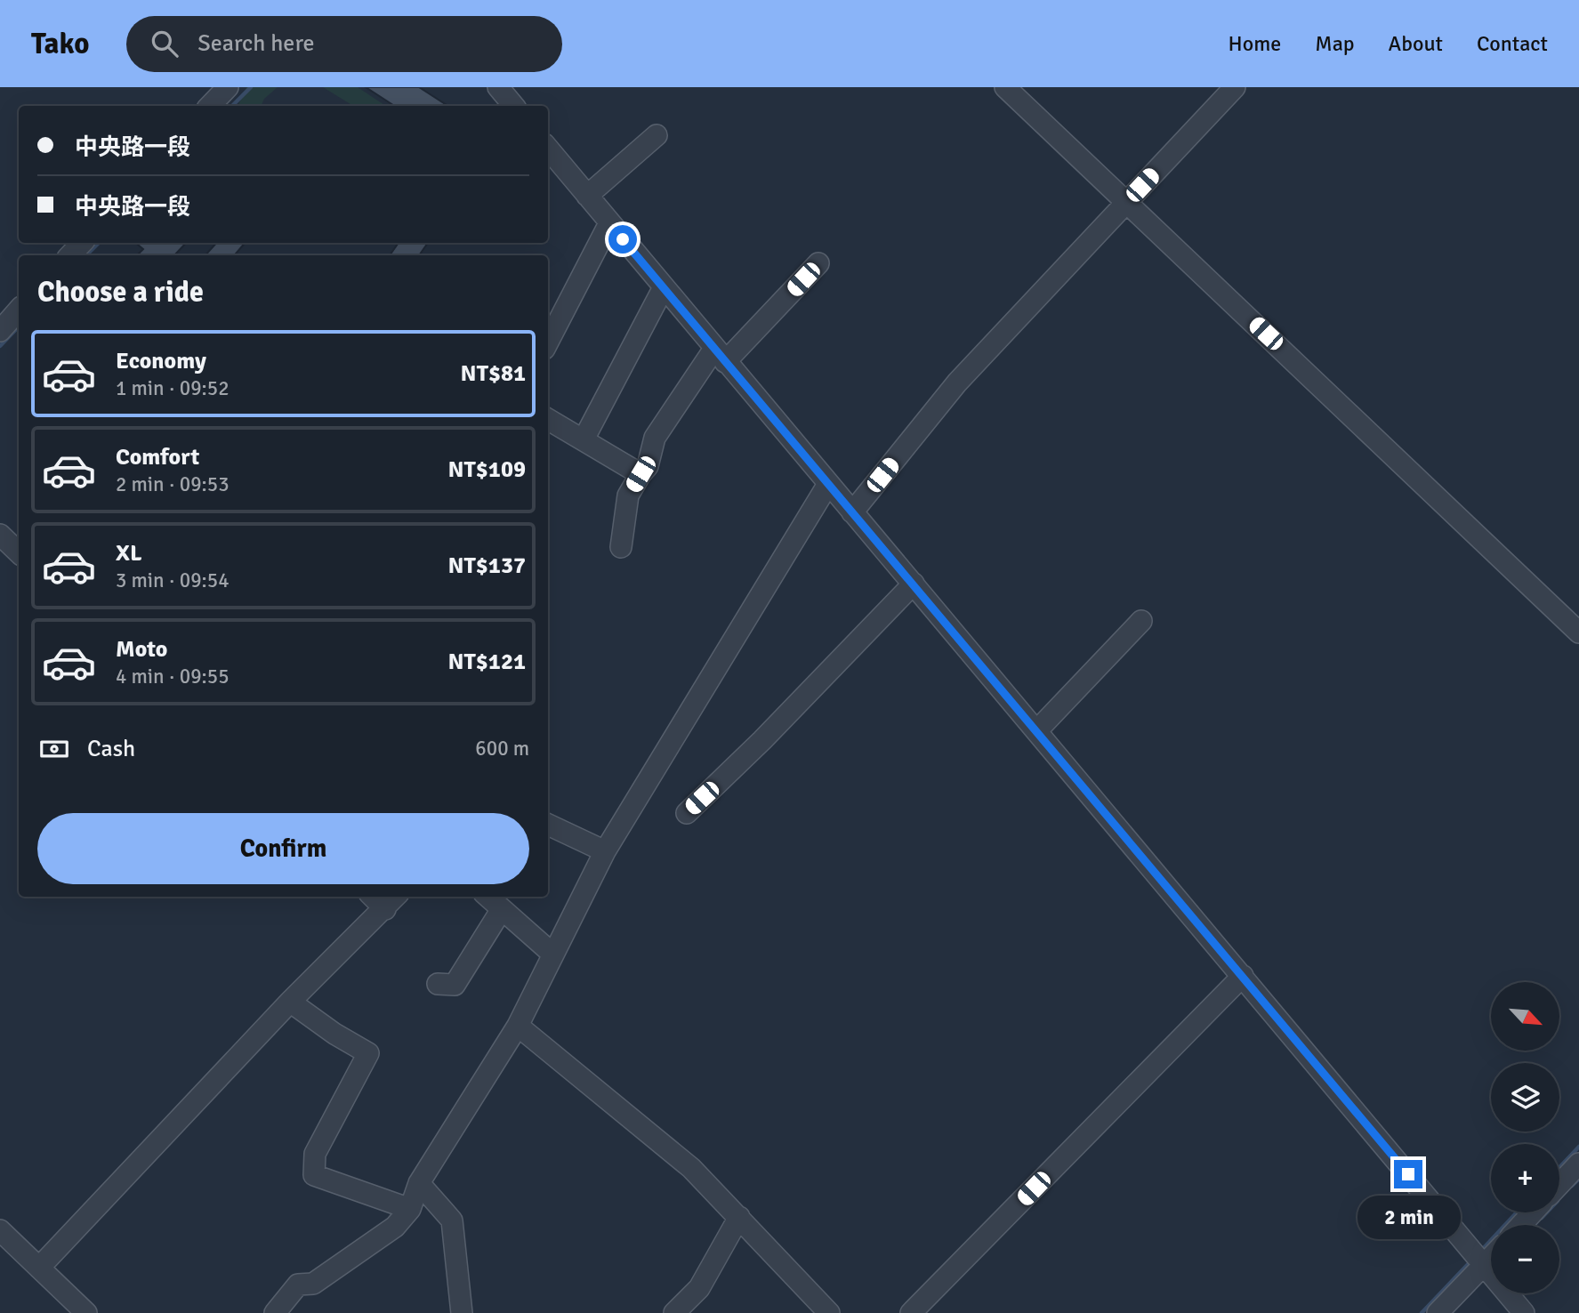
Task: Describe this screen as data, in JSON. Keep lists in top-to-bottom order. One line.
{"north":"bottom right","page":{"header":"Tako","search":"Search here","nav":["Home","Map","About","Contact"],"banner":["中央路一段","中央路一段"],"heading":"Choose a ride","list":[{"name":"Economy","note":"1 min · 09:52","value":"NT$81"},{"name":"Comfort","note":"2 min · 09:53","value":"NT$109"},{"name":"XL","note":"3 min · 09:54","value":"NT$137"},{"name":"Moto","note":"4 min · 09:55","value":"NT$121"}],"pay":["Cash","600 m"],"buttons":"Confirm","map_buttons":["+","−"],"bubble":"2 min"}}
